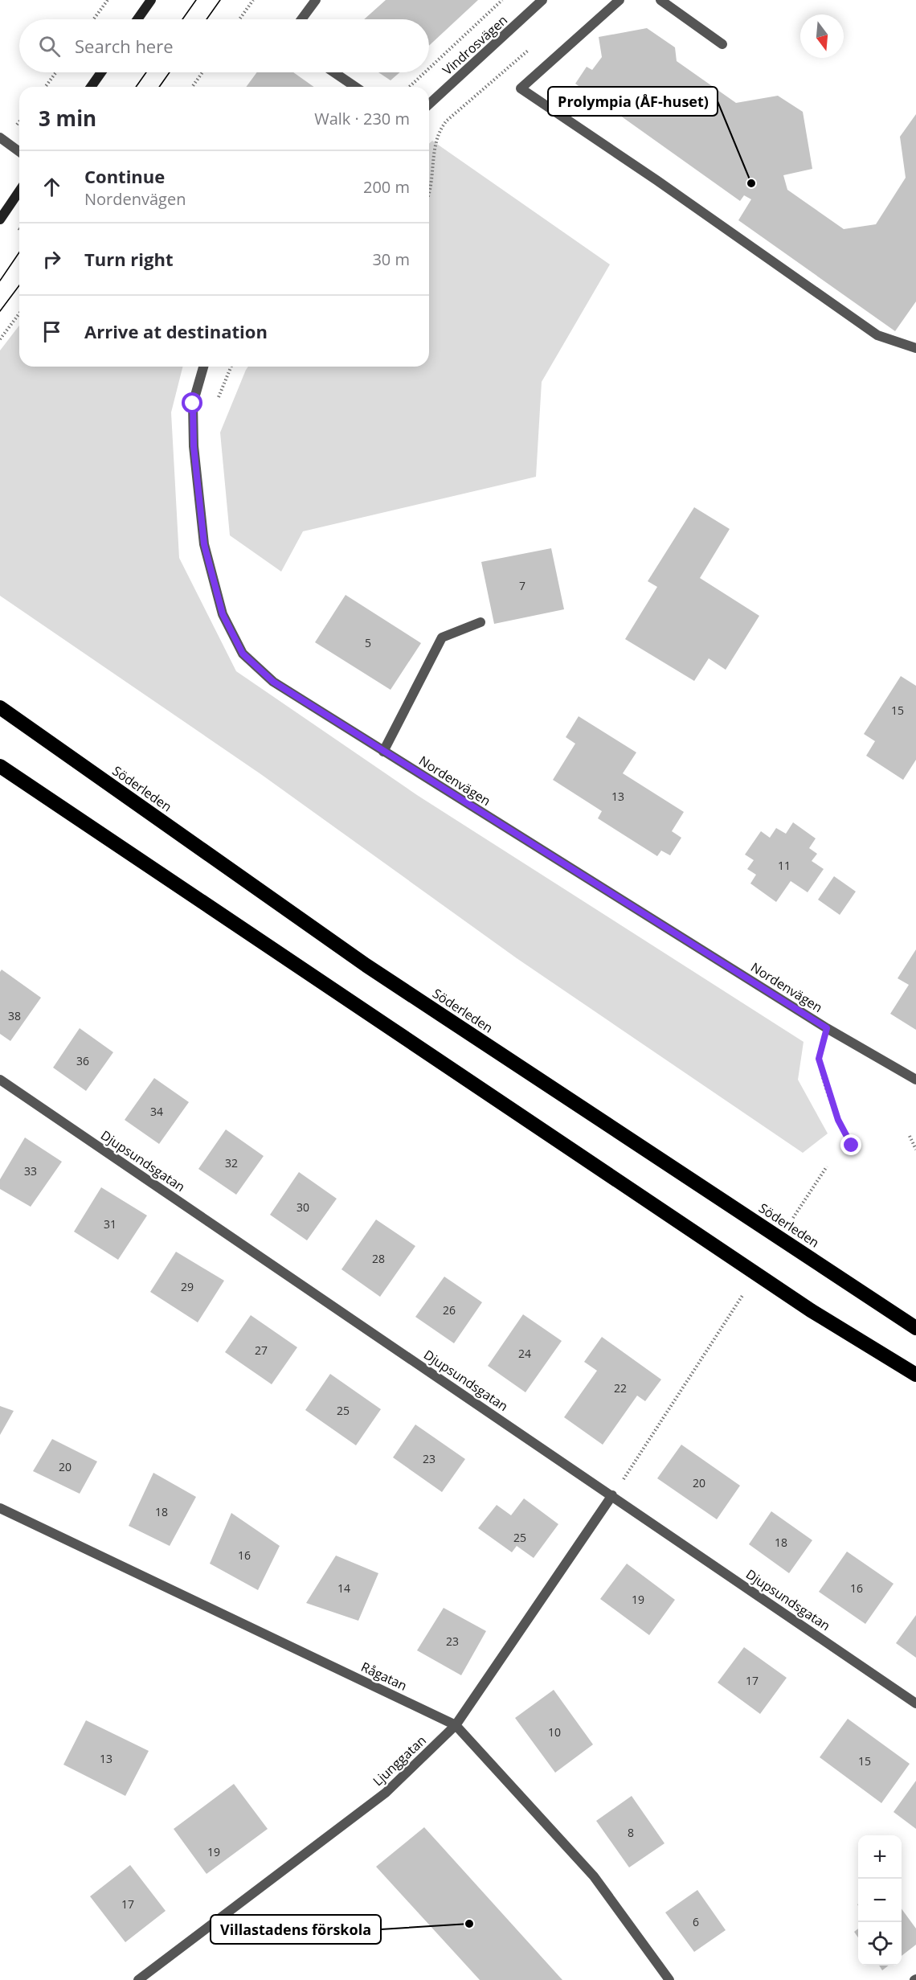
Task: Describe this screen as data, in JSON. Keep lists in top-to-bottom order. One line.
{"streets":{"highway":["Söderleden"],"street":["Vindrosvägen","Nordenvägen","Djupsundsgatan","Rågatan","Ljunggatan"]},"crossings":[["Djupsundsgatan","Ljunggatan"],["Rågatan","Ljunggatan"]],"places":["Prolympia (ÅF-huset)","Villastadens förskola"],"house_numbers":["7","5","15","13","11","38","36","34","32","33","30","31","28","29","26","27","24","22","25","23","20","20","18","25","18","16","14","16","19","23","17","10","13","15","8","19","17","6"],"north":"bottom","page":{"search":"Search here","heading":["3 min","Walk · 230 m"],"list":[["Continue","Nordenvägen","200 m"],["Turn right","30 m"],"Arrive at destination"],"map_buttons":["+","−"]}}
